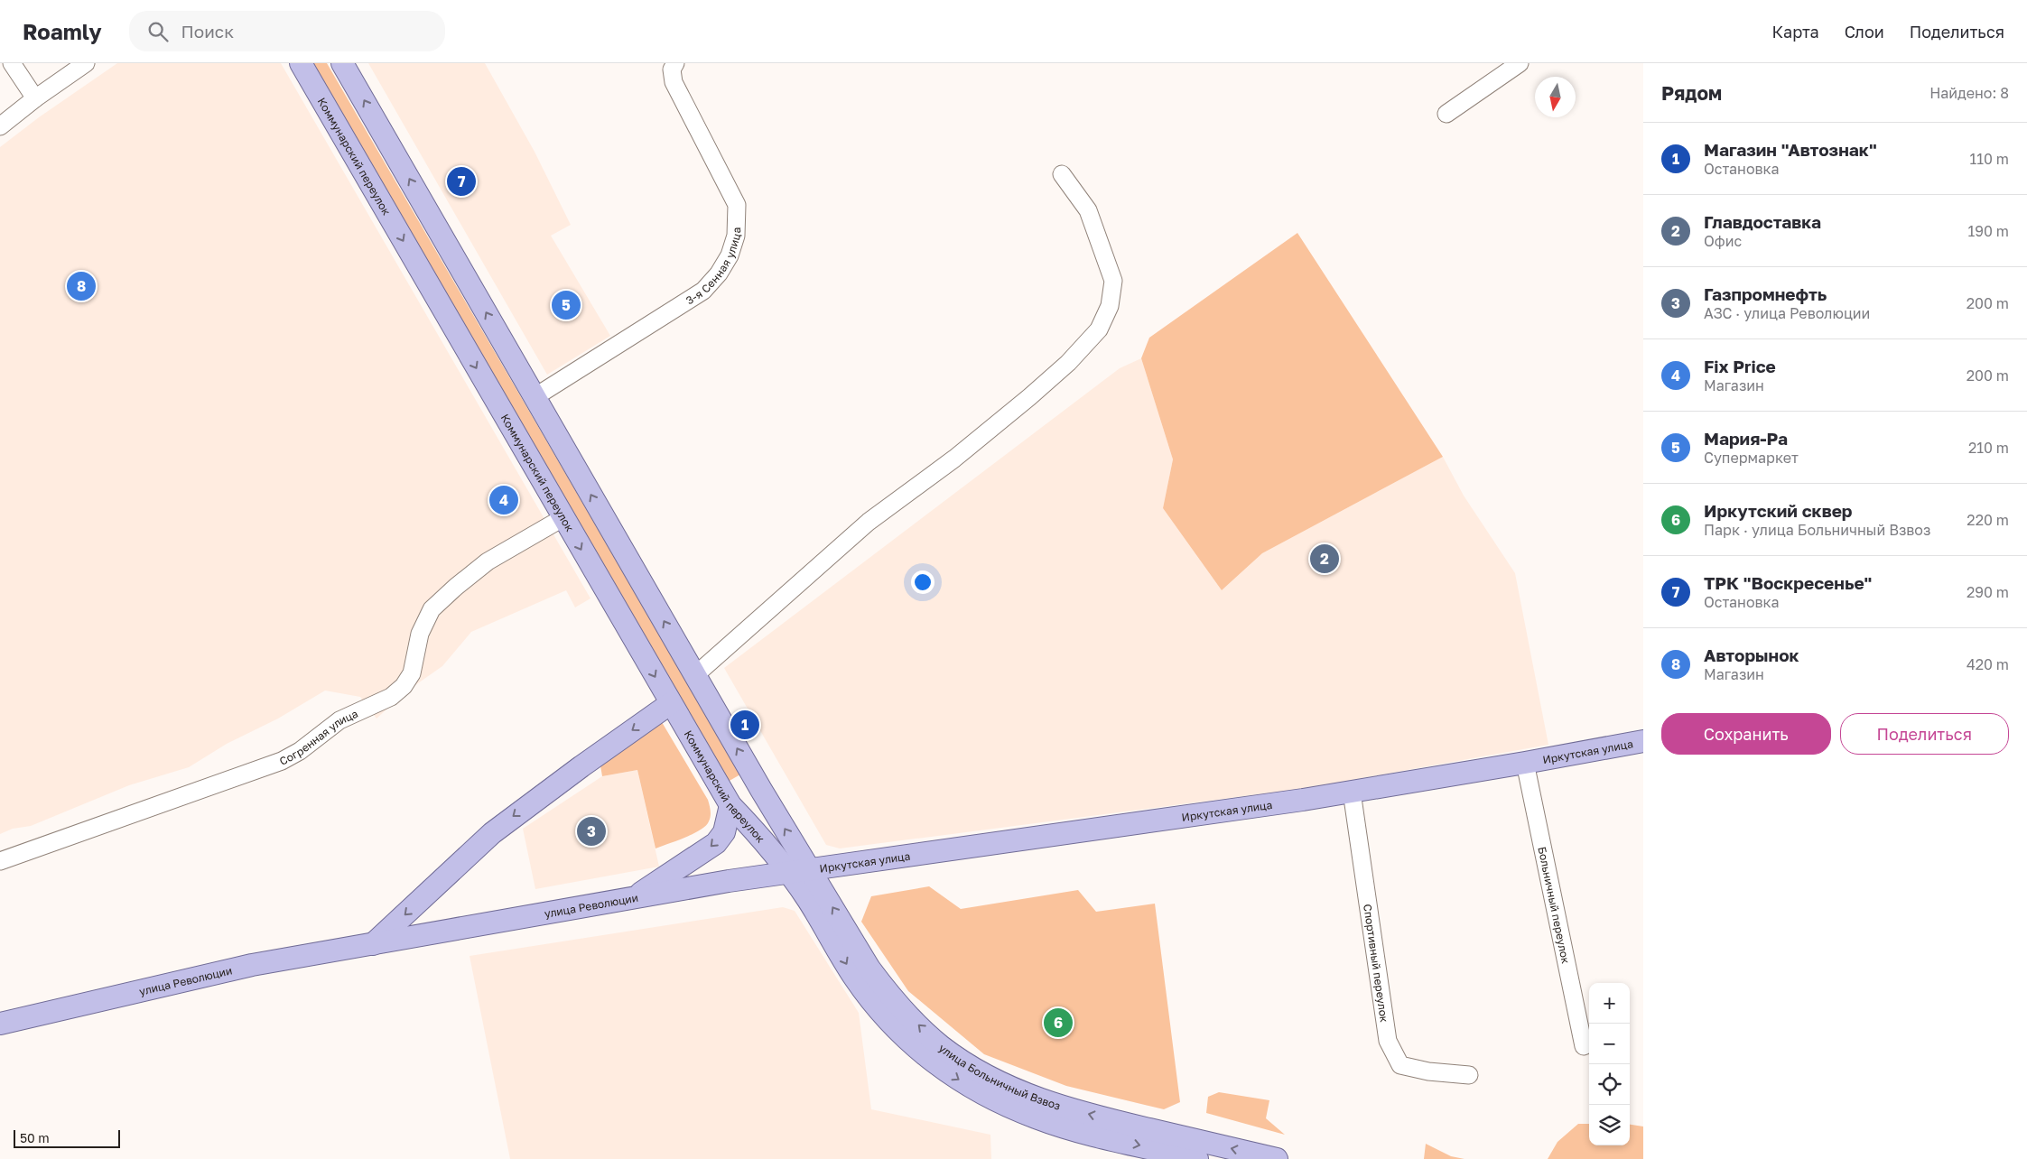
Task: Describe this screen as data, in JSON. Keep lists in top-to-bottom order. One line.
{"streets":{"main road":["Коммунарский переулок","Иркутская улица","улица Революции","улица Больничный Взвоз"],"street":["3-я Сенная улица","Согренная улица","Больничный переулок","Спортивный переулок"]},"crossings":[["Коммунарский переулок","Согренная улица"],["Коммунарский переулок","улица Революции"],["Коммунарский переулок","улица Больничный Взвоз"],["Иркутская улица","улица Революции"],["Иркутская улица","Больничный переулок"],["Иркутская улица","Спортивный переулок"],["Иркутская улица","улица Больничный Взвоз"],["улица Революции","улица Больничный Взвоз"]],"scale_bar":"50 m","north":"bottom","page":{"header":"Roamly","search":"Поиск","nav":["Карта","Слои","Поделиться"],"heading":["Рядом","Найдено: 8"],"list":[{"mark":"1","name":"Магазин \"Автознак\"","note":"Остановка","value":"110 m"},{"mark":"2","name":"Главдоставка","note":"Офис","value":"190 m"},{"mark":"3","name":"Газпромнефть","note":"АЗС · улица Революции","value":"200 m"},{"mark":"4","name":"Fix Price","note":"Магазин","value":"200 m"},{"mark":"5","name":"Мария-Ра","note":"Супермаркет","value":"210 m"},{"mark":"6","name":"Иркутский сквер","note":"Парк · улица Больничный Взвоз","value":"220 m"},{"mark":"7","name":"ТРК \"Воскресенье\"","note":"Остановка","value":"290 m"},{"mark":"8","name":"Авторынок","note":"Магазин","value":"420 m"}],"pins":["7","8","5","4","2","1","3","6"],"buttons":["Сохранить","Поделиться"],"map_buttons":["+","−"],"scale":"50 m"}}
